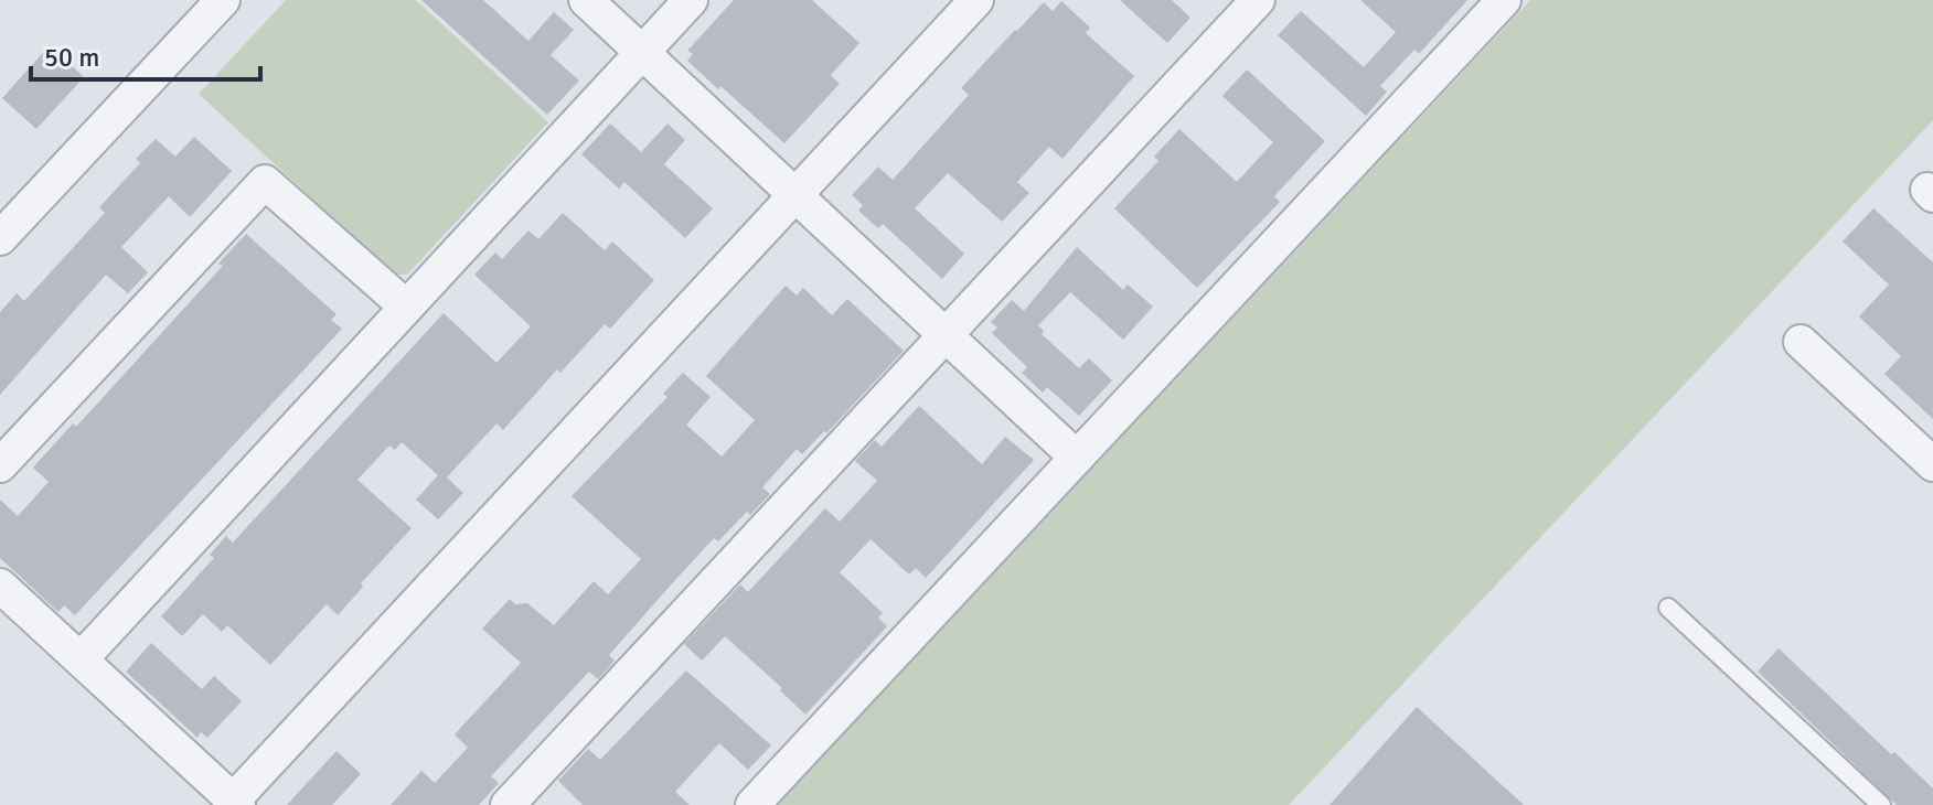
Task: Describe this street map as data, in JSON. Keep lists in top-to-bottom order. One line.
{"scale_bar":"50 m"}
